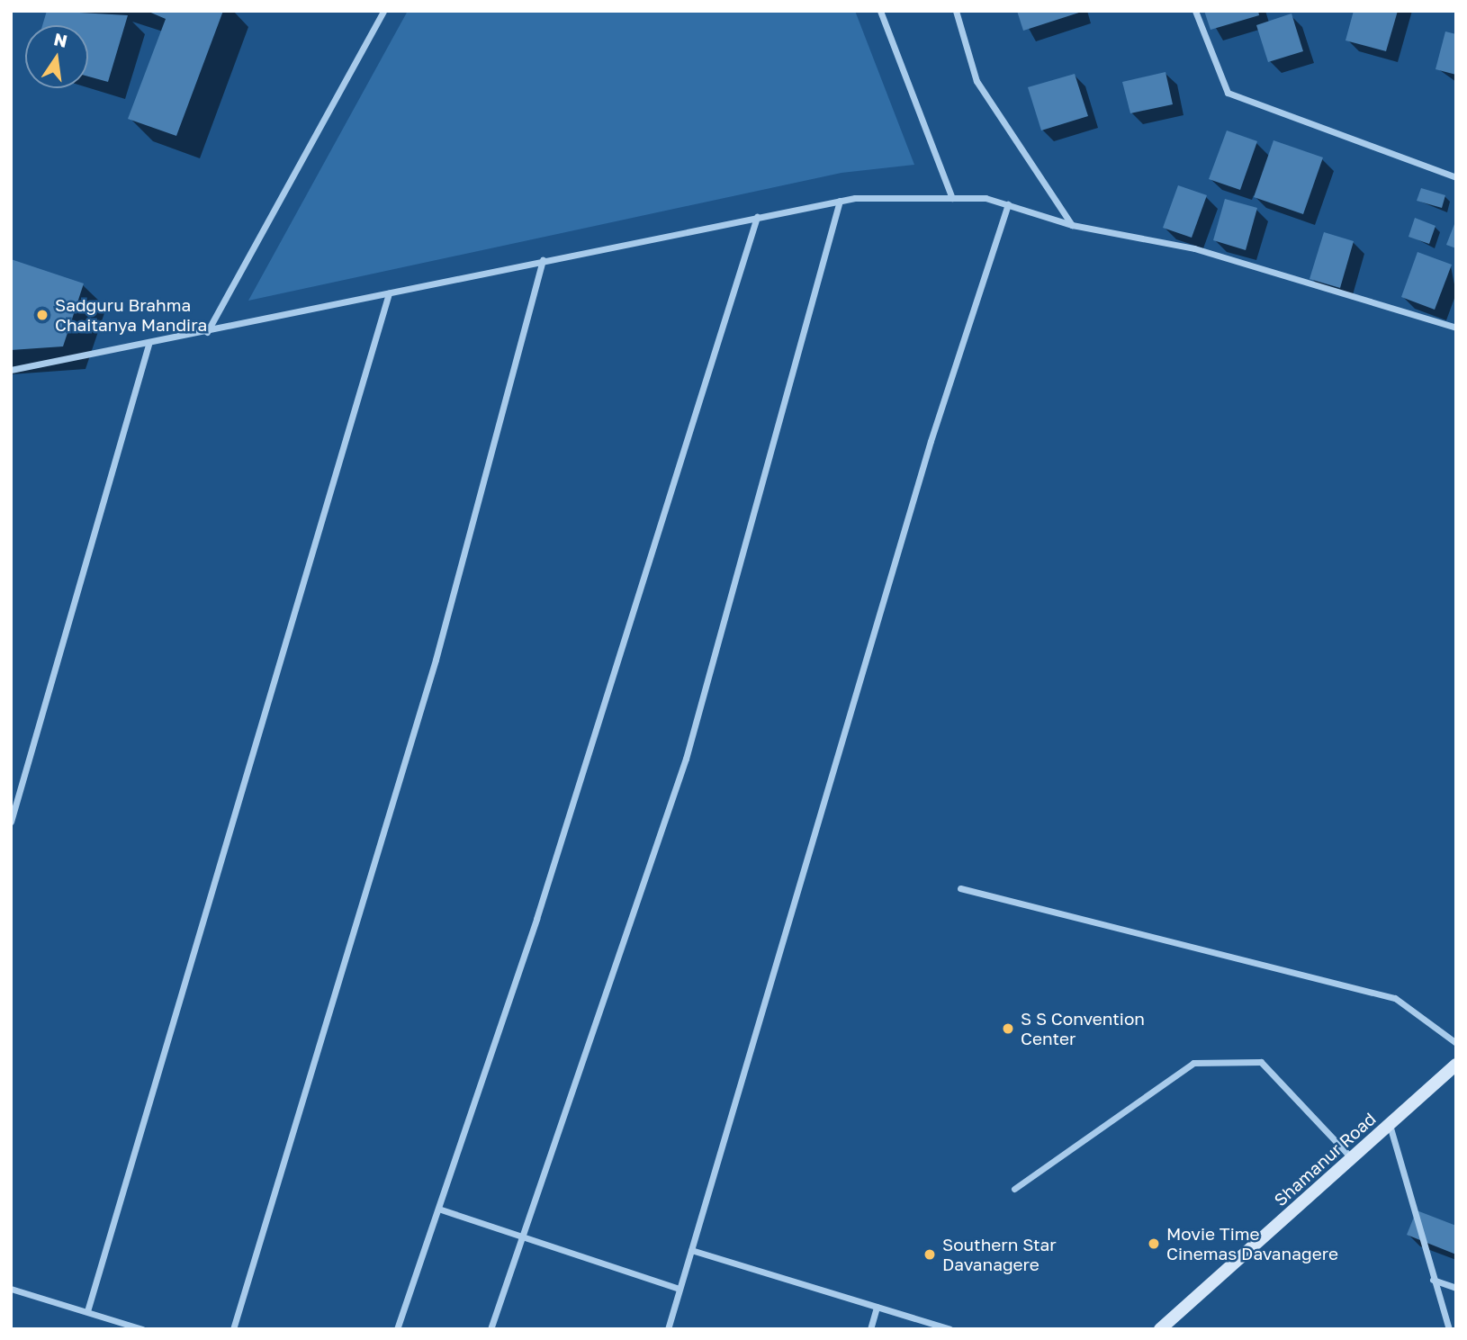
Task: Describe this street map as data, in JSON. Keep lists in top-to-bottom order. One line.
{"streets":{"main road":["Shamanur Road"]},"places":["Sadguru Brahma Chaitanya Mandira","S S Convention Center","Movie Time Cinemas Davanagere","Southern Star Davanagere"],"north":"top"}
